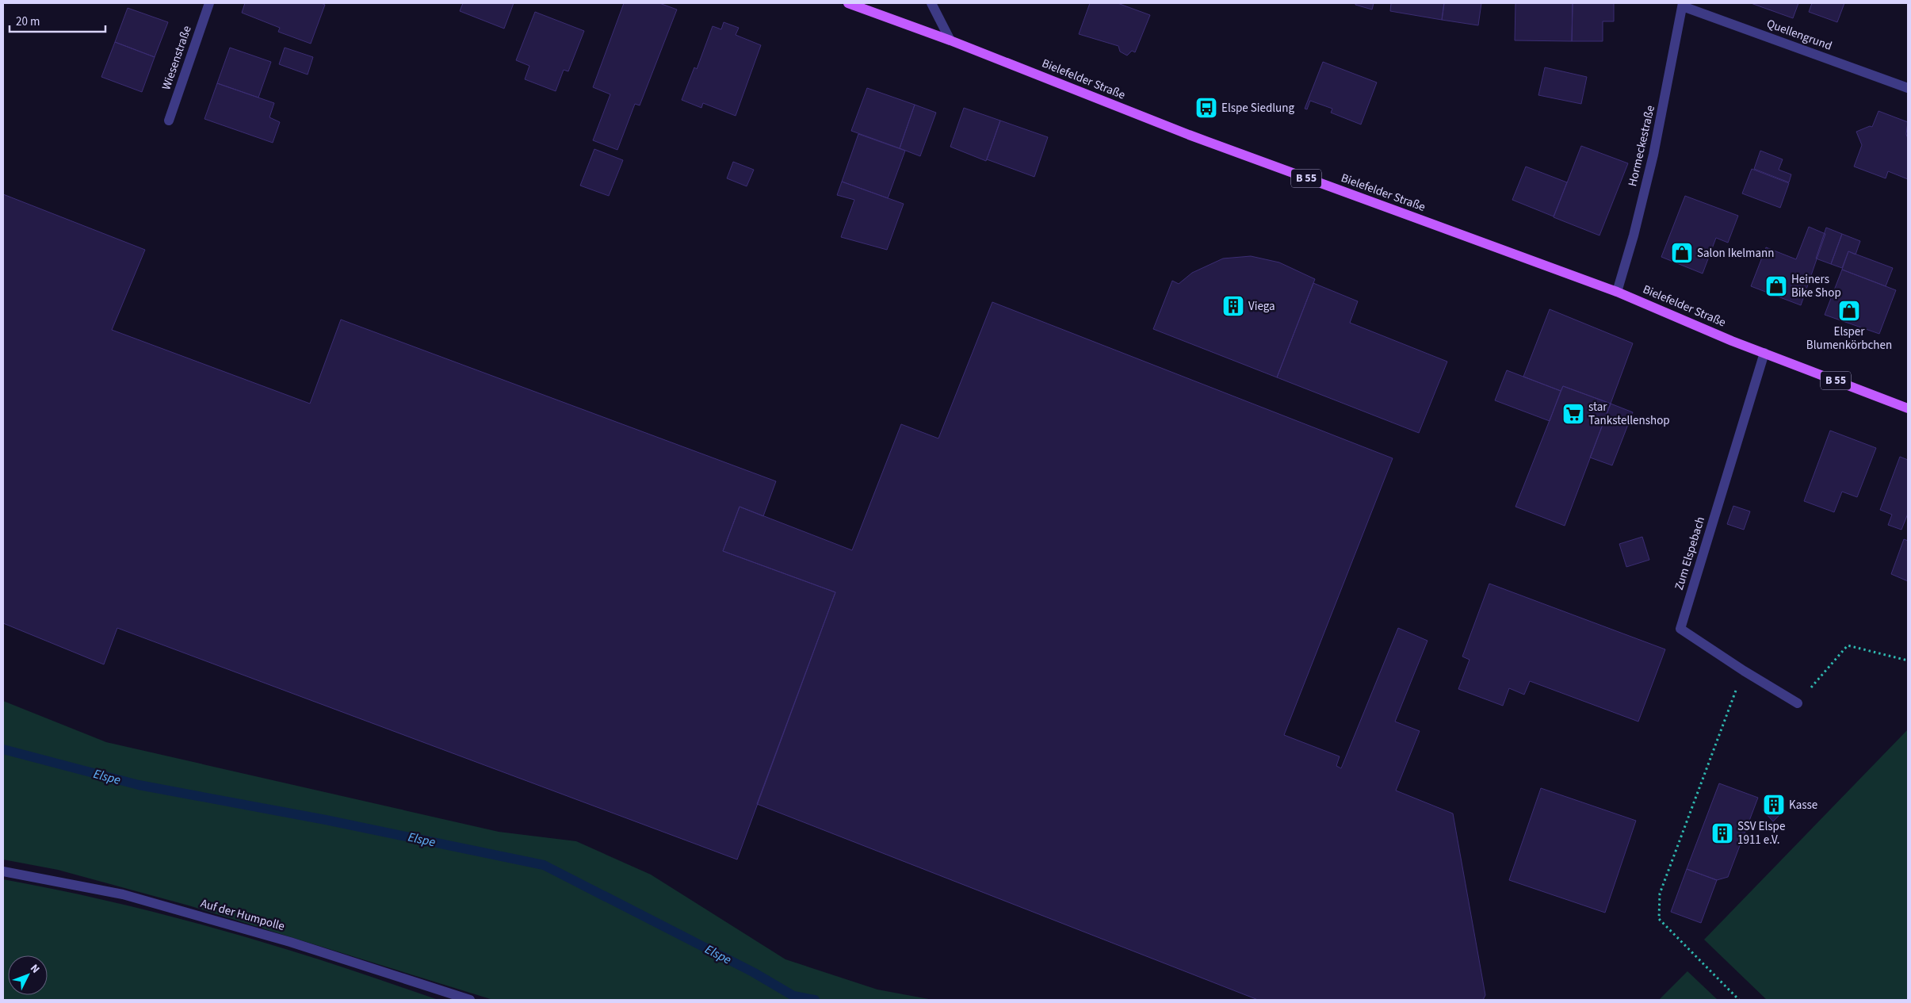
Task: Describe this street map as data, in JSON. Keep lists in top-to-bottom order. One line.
{"streets":{"main road":["Bielefelder Straße","B 55"],"street":["Quellengrund","Wiesenstraße","Hormeckestraße","Zum Elspebach","Auf der Humpolle"]},"crossings":[["Quellengrund","Hormeckestraße"],["Bielefelder Straße","Hormeckestraße"],["Bielefelder Straße","Zum Elspebach"]],"water":["Elspe"],"places":{"bus stop":["Elspe Siedlung"],"shop":["Salon Ikelmann","Heiners Bike Shop","Elsper Blumenkörbchen"],"building":["Viega","Kasse","SSV Elspe 1911 e.V."],"supermarket":["star Tankstellenshop"]},"scale_bar":"20 m","north":"top right"}
